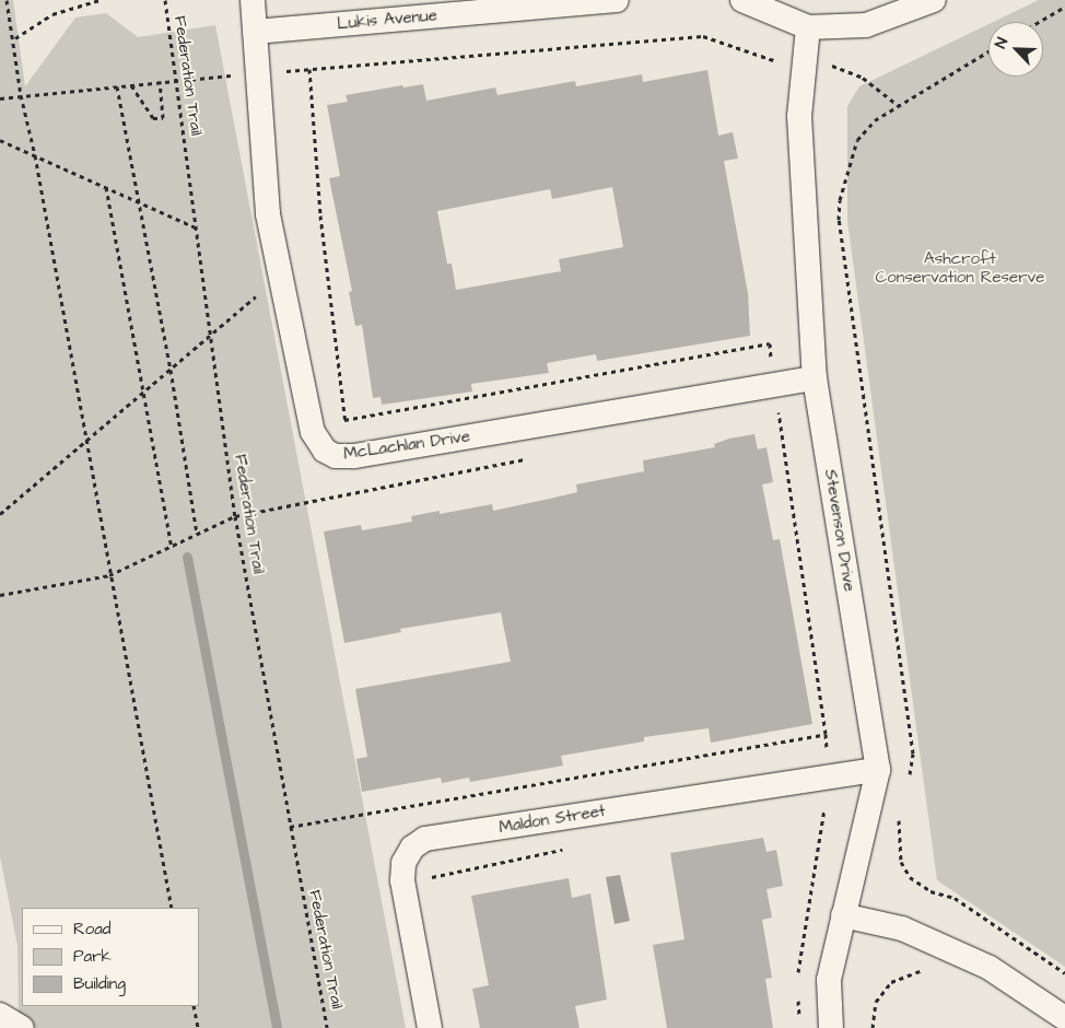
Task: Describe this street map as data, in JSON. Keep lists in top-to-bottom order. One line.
{"streets":{"street":["Lukis Avenue","McLachlan Drive","Stevenson Drive","Maldon Street"],"path":["Federation Trail"]},"crossings":[["Lukis Avenue","McLachlan Drive"],["McLachlan Drive","Stevenson Drive"],["Stevenson Drive","Maldon Street"]],"parks":["Ashcroft Conservation Reserve"],"legend":["Road","Park","Building"],"north":"top left"}
